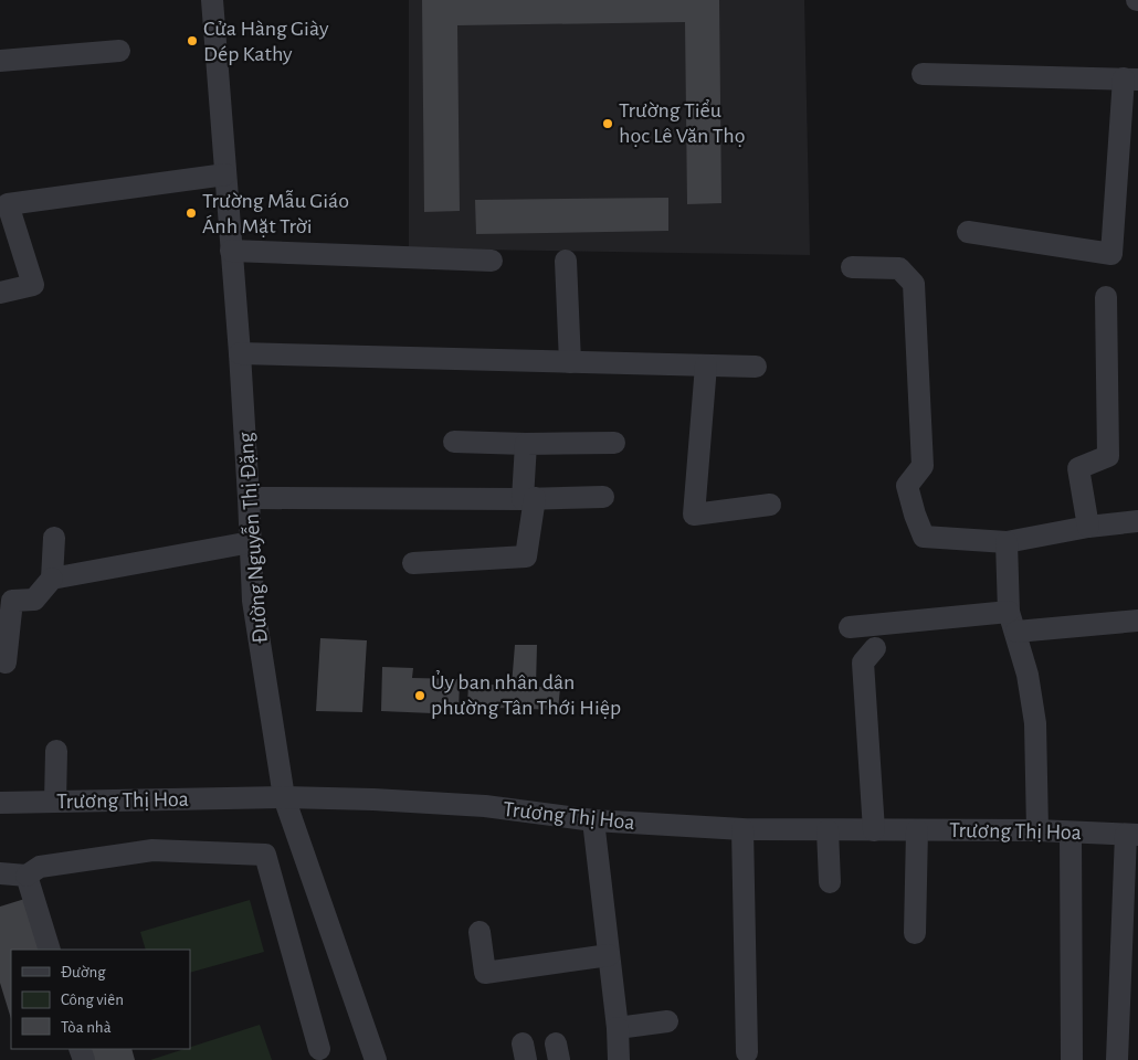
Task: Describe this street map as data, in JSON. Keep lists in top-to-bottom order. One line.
{"streets":{"street":["Đường Nguyễn Thị Đặng","Trương Thị Hoa"]},"crossings":[["Đường Nguyễn Thị Đặng","Trương Thị Hoa"]],"places":["Cửa Hàng Giày Dép Kathy","Trường Tiểu học Lê Văn Thọ","Trường Mẫu Giáo Ánh Mặt Trời","Ủy ban nhân dân phường Tân Thới Hiệp"],"legend":["Đường","Công viên","Tòa nhà"]}
